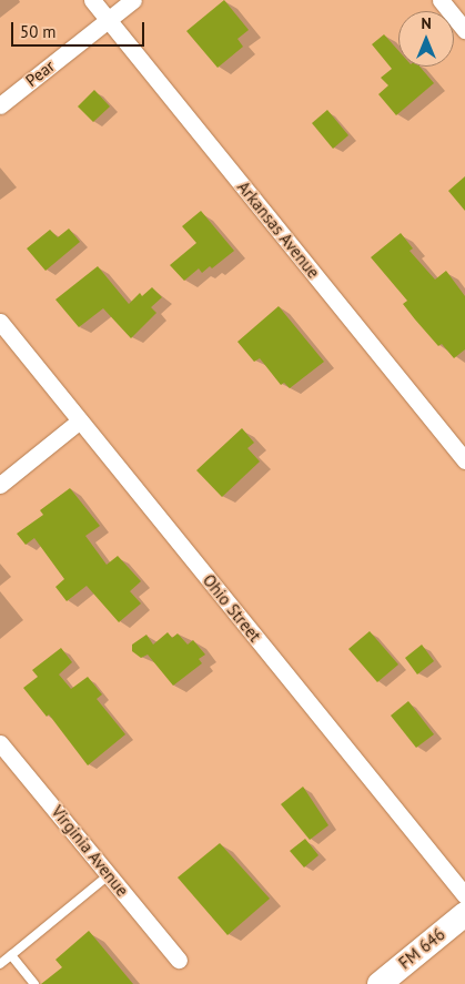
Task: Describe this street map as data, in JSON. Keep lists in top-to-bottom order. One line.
{"streets":{"main road":["FM 646"],"street":["Pear","Arkansas Avenue","Ohio Street","Virginia Avenue"]},"crossings":[["Pear","Arkansas Avenue"]],"scale_bar":"50 m","north":"top"}
